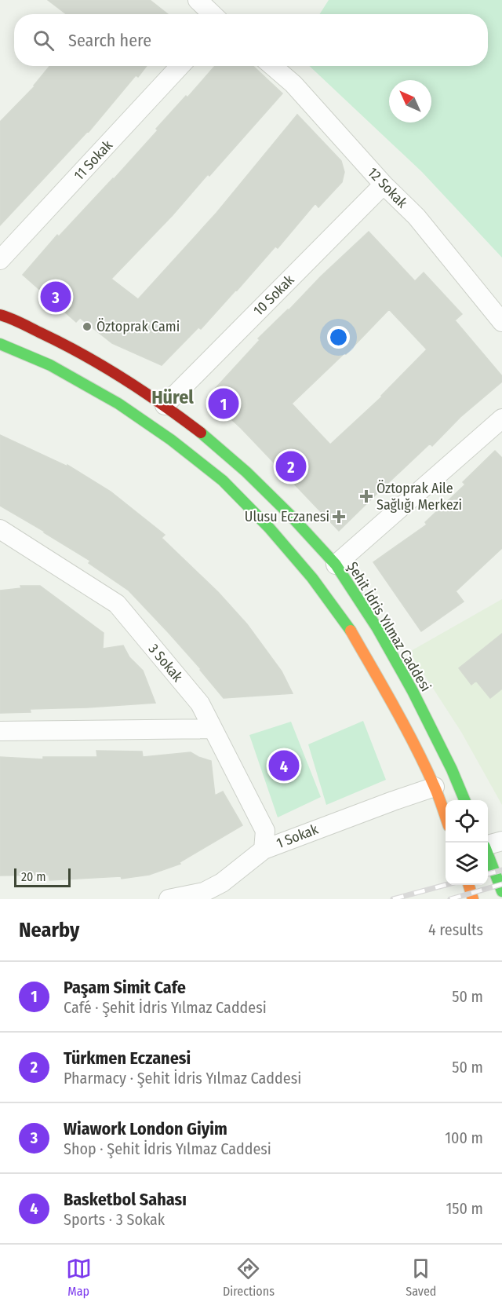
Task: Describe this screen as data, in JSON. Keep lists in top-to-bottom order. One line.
{"streets":{"main road":["Şehit İdris Yılmaz Caddesi"],"street":["11 Sokak","12 Sokak","10 Sokak","3 Sokak","1 Sokak"]},"crossings":[["12 Sokak","10 Sokak"],["10 Sokak","Şehit İdris Yılmaz Caddesi"],["3 Sokak","1 Sokak"]],"districts":["Hürel"],"places":{"other":["Öztoprak Cami"],"health":["Öztoprak Aile Sağlığı Merkezi","Ulusu Eczanesi"]},"scale_bar":"20 m","north":"top left","page":{"search":"Search here","pins":["3","1","2","4"],"scale":"20 m","heading":["Nearby","4 results"],"list":[{"mark":"1","name":"Paşam Simit Cafe","note":"Café · Şehit İdris Yılmaz Caddesi","value":"50 m"},{"mark":"2","name":"Türkmen Eczanesi","note":"Pharmacy · Şehit İdris Yılmaz Caddesi","value":"50 m"},{"mark":"3","name":"Wiawork London Giyim","note":"Shop · Şehit İdris Yılmaz Caddesi","value":"100 m"},{"mark":"4","name":"Basketbol Sahası","note":"Sports · 3 Sokak","value":"150 m"}],"nav":["Map","Directions","Saved"]}}
